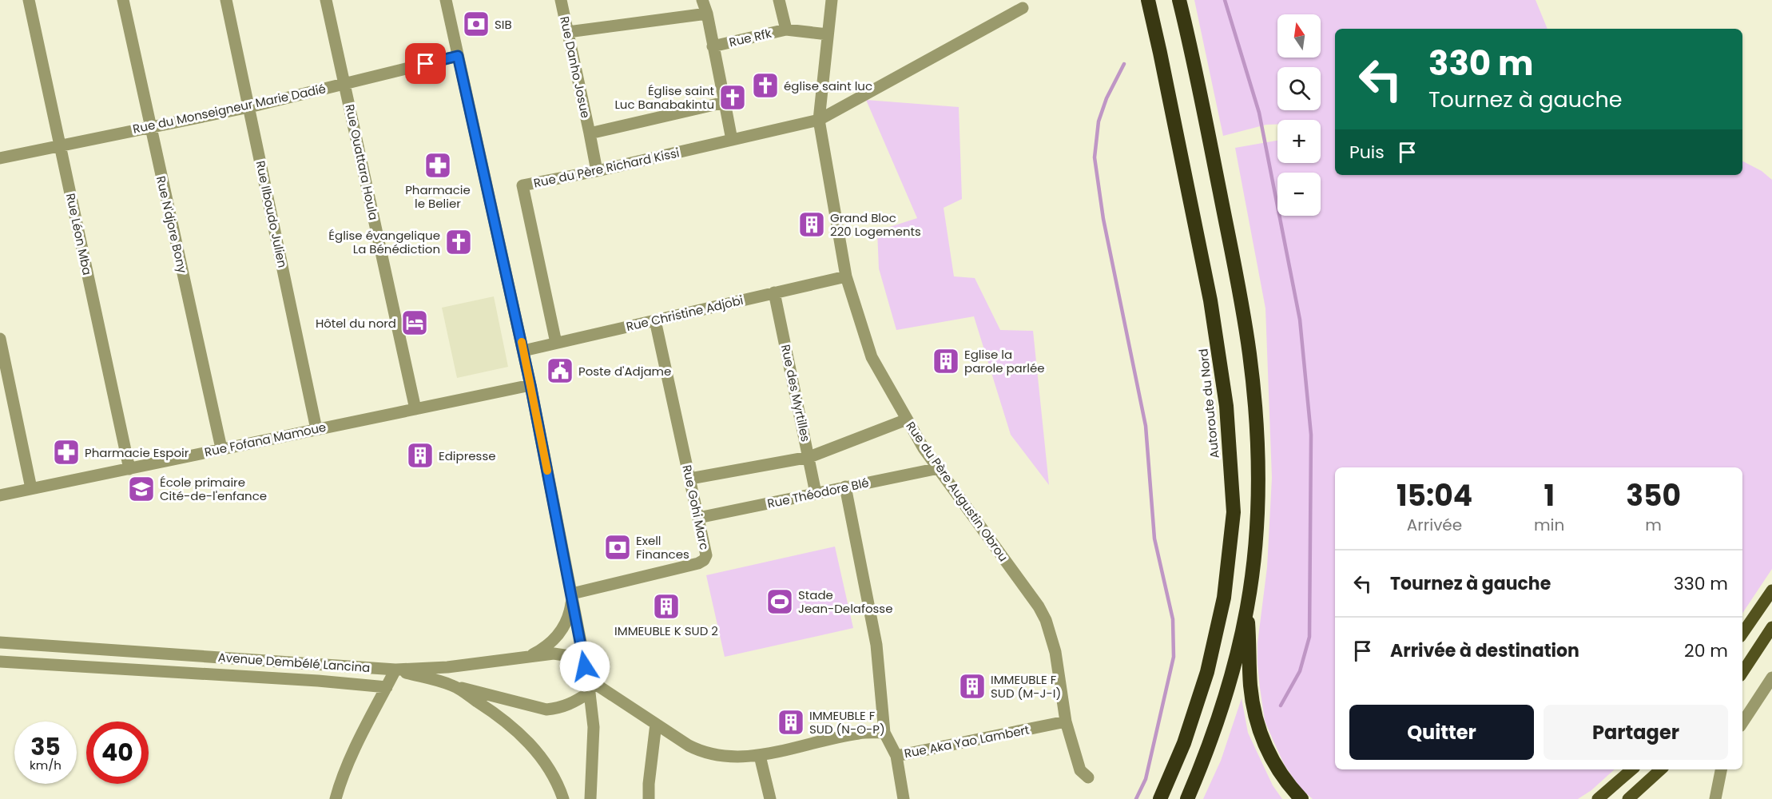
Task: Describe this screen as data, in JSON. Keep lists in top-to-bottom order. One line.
{"streets":{"highway":["Autoroute du Nord"],"street":["Rue Rfk","Rue Danho Josue","Rue du Monseigneur Marie Dadié","Rue Ouattara Houla","Rue du Père Richard Kissi","Rue Ilboudo Julien","Rue N'djore Bony","Rue Léon Mba","Rue Christine Adjobi","Rue des Myrtilles","Rue Fofana Mamoue","Rue du Père Augustin Obrou","Rue Théodore Blé","Rue Gohi Marc","Avenue Dembélé Lancina","Rue Aka Yao Lambert"]},"crossings":[["Rue Danho Josue","Rue du Père Richard Kissi"],["Rue du Monseigneur Marie Dadié","Rue Ouattara Houla"],["Rue du Monseigneur Marie Dadié","Rue Ilboudo Julien"],["Rue du Monseigneur Marie Dadié","Rue N'djore Bony"],["Rue du Monseigneur Marie Dadié","Rue Léon Mba"],["Rue Ouattara Houla","Rue Fofana Mamoue"],["Rue du Père Richard Kissi","Rue Christine Adjobi"],["Rue du Père Richard Kissi","Rue du Père Augustin Obrou"],["Rue Ilboudo Julien","Rue Fofana Mamoue"],["Rue N'djore Bony","Rue Fofana Mamoue"],["Rue Léon Mba","Rue Fofana Mamoue"],["Rue Christine Adjobi","Rue des Myrtilles"],["Rue Christine Adjobi","Rue du Père Augustin Obrou"],["Rue Christine Adjobi","Rue Gohi Marc"],["Rue des Myrtilles","Rue Théodore Blé"],["Rue du Père Augustin Obrou","Rue Théodore Blé"],["Rue du Père Augustin Obrou","Rue Aka Yao Lambert"],["Rue Théodore Blé","Rue Gohi Marc"]],"places":{"bank":["SIB","Exell Finances"],"church":["église saint luc","Église saint Luc Banabakintu","Église évangelique La Bénédiction"],"pharmacy":["Pharmacie le Belier","Pharmacie Espoir"],"building":["Grand Bloc 220 Logements","Eglise la parole parlée","Edipresse","IMMEUBLE K SUD 2","IMMEUBLE F SUD (M-J-I)","IMMEUBLE F SUD (N-O-P)"],"hotel":["Hôtel du nord"],"public building":["Poste d'Adjame"],"school or university":["École primaire Cité-de-l'enfance"],"sports":["Stade Jean-Delafosse"]},"north":"top","page":{"map_buttons":["+","−"],"turn":["330 m","Tournez à gauche"],"then":"Puis","eta":["15:04","Arrivée","1","min","350","m"],"list":[{"name":"Tournez à gauche","value":"330 m"},{"name":"Arrivée à destination","value":"20 m"}],"buttons":["Quitter","Partager"],"speed":"35 km/h","limit":"40"}}
